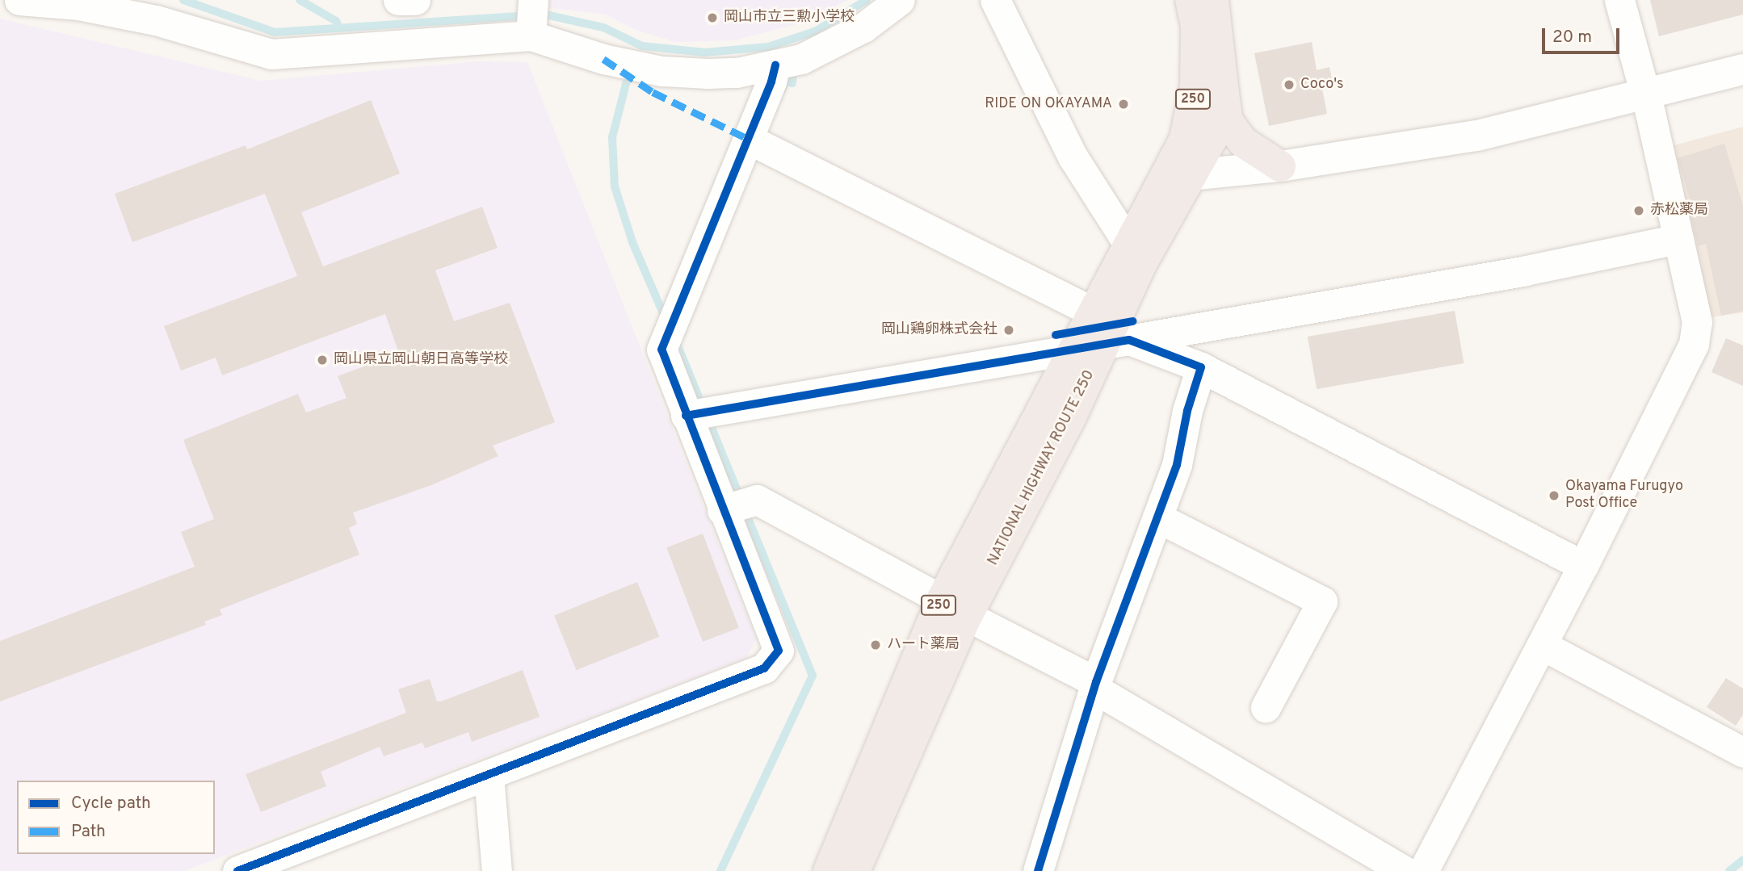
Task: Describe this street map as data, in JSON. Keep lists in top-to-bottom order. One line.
{"streets":{"highway":["250","NATIONAL HIGHWAY ROUTE 250"]},"places":["岡山市立三勲小学校","Coco's","RIDE ON OKAYAMA","赤松薬局","岡山鶏卵株式会社","岡山県立岡山朝日高等学校","Okayama Furugyo Post Office","ハート薬局"],"legend":["Cycle path","Path"],"scale_bar":"20 m"}
